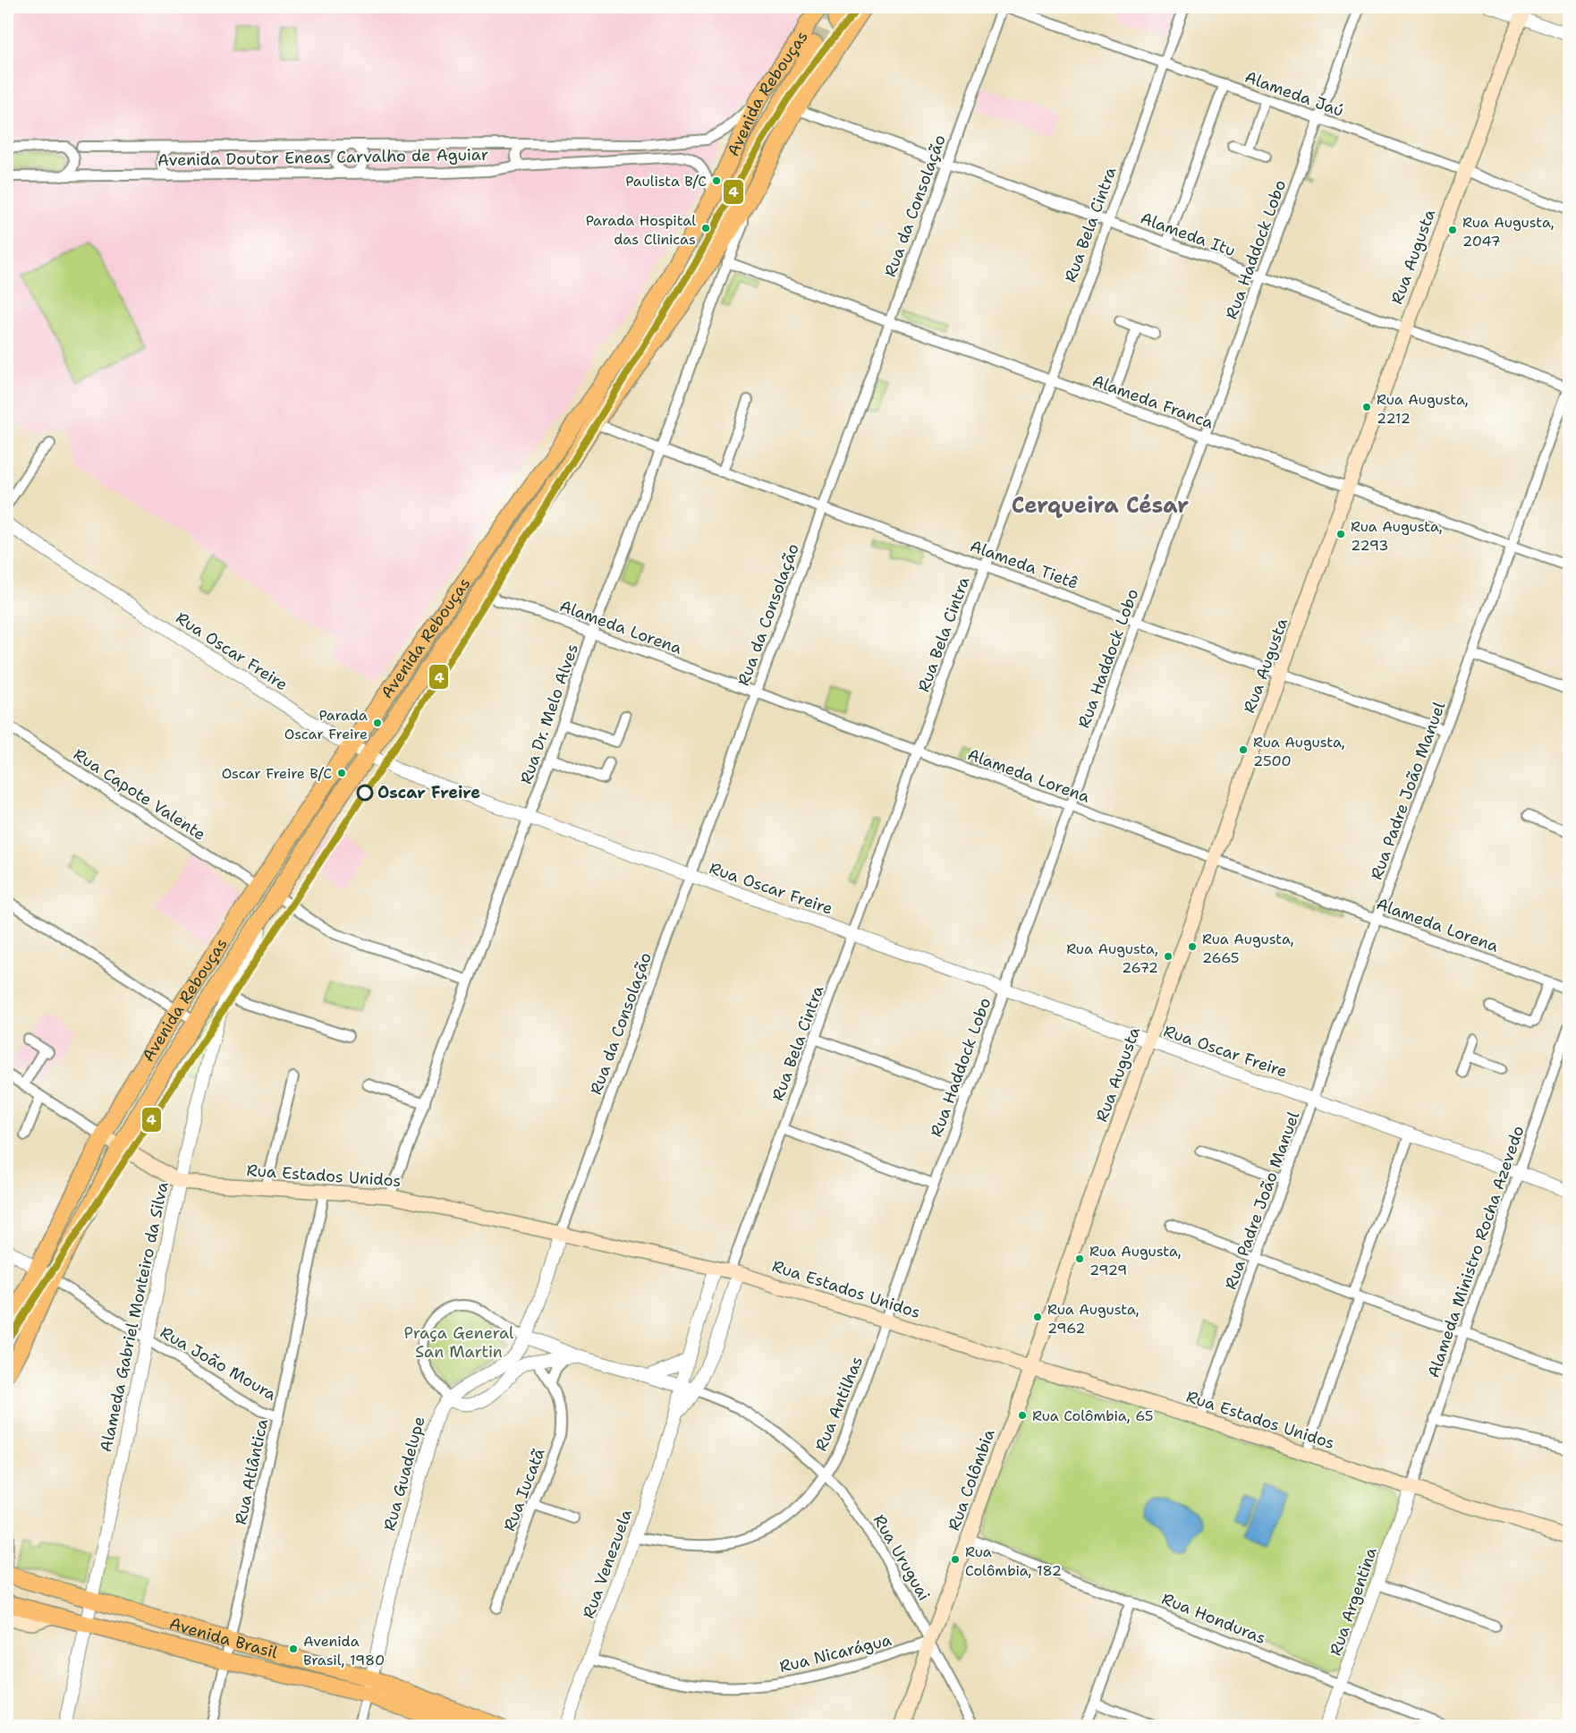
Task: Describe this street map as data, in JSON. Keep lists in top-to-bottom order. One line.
{"streets":{"main road":["Avenida Rebouças","Rua Augusta","Rua Estados Unidos","Rua Colômbia","Avenida Brasil"],"street":["Alameda Jaú","Avenida Doutor Eneas Carvalho de Aguiar","Rua da Consolação","Rua Bela Cintra","Alameda Itu","Rua Haddock Lobo","Alameda Franca","Alameda Tietê","Alameda Lorena","Rua Oscar Freire","Rua Dr. Melo Alves","Rua Padre João Manuel","Rua Capote Valente","Alameda Ministro Rocha Azevedo","Alameda Gabriel Monteiro da Silva","Rua João Moura","Rua Antilhas","Rua Atlântica","Rua Guadelupe","Rua Iucatã","Rua Uruguai","Rua Venezuela","Rua Argentina","Rua Honduras","Rua Nicarágua"]},"crossings":[["Avenida Rebouças","Avenida Doutor Eneas Carvalho de Aguiar"],["Avenida Rebouças","Alameda Itu"],["Avenida Rebouças","Alameda Tietê"],["Avenida Rebouças","Alameda Lorena"],["Avenida Rebouças","Rua Oscar Freire"],["Avenida Rebouças","Rua Dr. Melo Alves"],["Avenida Rebouças","Rua Capote Valente"],["Avenida Rebouças","Rua Estados Unidos"],["Avenida Rebouças","Alameda Gabriel Monteiro da Silva"],["Avenida Rebouças","Rua João Moura"],["Alameda Jaú","Rua Bela Cintra"],["Alameda Jaú","Rua Haddock Lobo"],["Alameda Jaú","Rua Augusta"],["Rua da Consolação","Alameda Itu"],["Rua da Consolação","Alameda Franca"],["Rua da Consolação","Alameda Tietê"],["Rua da Consolação","Alameda Lorena"],["Rua da Consolação","Rua Oscar Freire"],["Rua da Consolação","Rua Estados Unidos"],["Rua da Consolação","Rua Guadelupe"],["Rua Bela Cintra","Alameda Itu"],["Rua Bela Cintra","Alameda Franca"],["Rua Bela Cintra","Alameda Tietê"],["Rua Bela Cintra","Alameda Lorena"],["Rua Bela Cintra","Rua Oscar Freire"],["Rua Bela Cintra","Rua Estados Unidos"],["Rua Bela Cintra","Rua Venezuela"],["Alameda Itu","Rua Haddock Lobo"],["Alameda Itu","Rua Augusta"],["Alameda Itu","Rua Padre João Manuel"],["Rua Haddock Lobo","Alameda Franca"],["Rua Haddock Lobo","Alameda Tietê"],["Rua Haddock Lobo","Alameda Lorena"],["Rua Haddock Lobo","Rua Oscar Freire"],["Rua Haddock Lobo","Rua Estados Unidos"],["Rua Haddock Lobo","Rua Antilhas"],["Rua Augusta","Alameda Franca"],["Rua Augusta","Alameda Tietê"],["Rua Augusta","Alameda Lorena"],["Rua Augusta","Rua Oscar Freire"],["Rua Augusta","Rua Estados Unidos"],["Rua Augusta","Rua Colômbia"],["Alameda Franca","Rua Dr. Melo Alves"],["Alameda Franca","Rua Padre João Manuel"],["Alameda Tietê","Rua Dr. Melo Alves"],["Alameda Tietê","Rua Padre João Manuel"],["Alameda Lorena","Rua Dr. Melo Alves"],["Alameda Lorena","Rua Padre João Manuel"],["Rua Oscar Freire","Rua Dr. Melo Alves"],["Rua Oscar Freire","Rua Padre João Manuel"],["Rua Oscar Freire","Alameda Ministro Rocha Azevedo"],["Rua Dr. Melo Alves","Rua Estados Unidos"],["Rua Padre João Manuel","Rua Estados Unidos"],["Rua Estados Unidos","Alameda Ministro Rocha Azevedo"],["Rua Estados Unidos","Alameda Gabriel Monteiro da Silva"],["Rua Estados Unidos","Rua Antilhas"],["Rua Estados Unidos","Rua Atlântica"],["Rua Estados Unidos","Rua Guadelupe"],["Rua Estados Unidos","Rua Colômbia"],["Rua Estados Unidos","Rua Venezuela"],["Rua Estados Unidos","Rua Argentina"],["Alameda Ministro Rocha Azevedo","Rua Argentina"],["Alameda Gabriel Monteiro da Silva","Rua João Moura"],["Alameda Gabriel Monteiro da Silva","Avenida Brasil"],["Rua João Moura","Rua Atlântica"],["Rua Antilhas","Rua Uruguai"],["Rua Antilhas","Rua Venezuela"],["Rua Atlântica","Avenida Brasil"],["Rua Guadelupe","Avenida Brasil"],["Rua Colômbia","Rua Uruguai"],["Rua Colômbia","Rua Honduras"],["Rua Colômbia","Rua Nicarágua"],["Rua Uruguai","Rua Venezuela"],["Rua Uruguai","Rua Nicarágua"],["Rua Venezuela","Rua Nicarágua"],["Rua Argentina","Rua Honduras"]],"districts":["Cerqueira César"],"parks":["Praça General San Martin"],"places":["Paulista B/C","Parada Hospital das Clinicas","Rua Augusta, 2047","Rua Augusta, 2212","Rua Augusta, 2293","Parada Oscar Freire","Rua Augusta, 2500","Oscar Freire B/C","Oscar Freire","Rua Augusta, 2665","Rua Augusta, 2672","Rua Augusta, 2929","Rua Augusta, 2962","Rua Colômbia, 65","Rua Colômbia, 182","Avenida Brasil, 1980"],"lines":["transit line 4"]}
